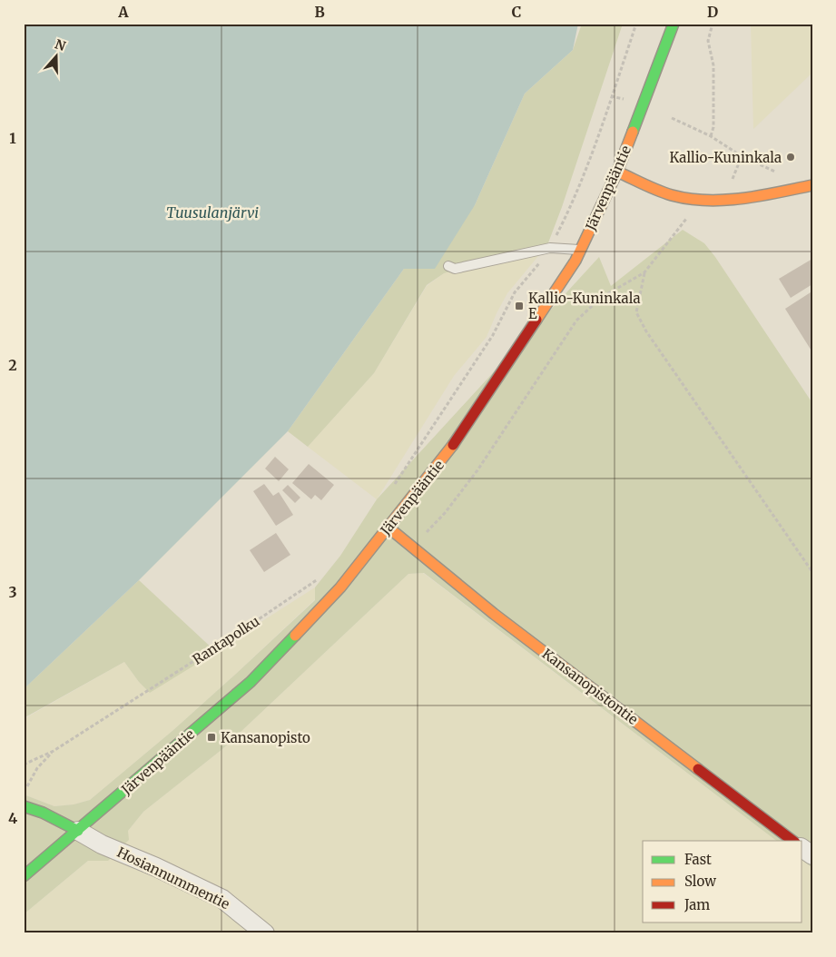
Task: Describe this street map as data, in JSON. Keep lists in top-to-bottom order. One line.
{"streets":{"main road":["Järvenpääntie","Kansanopistontie"],"street":["Hosiannummentie"],"path":["Rantapolku"]},"crossings":[["Järvenpääntie","Kansanopistontie"],["Järvenpääntie","Hosiannummentie"]],"water":["Tuusulanjärvi"],"places":{"other":["Kallio-Kuninkala"],"transit":["Kallio-Kuninkala E","Kansanopisto"]},"legend":["Fast","Slow","Jam"],"north":"top","grid":{"columns":["A","B","C","D"],"rows":["1","2","3","4"]}}
